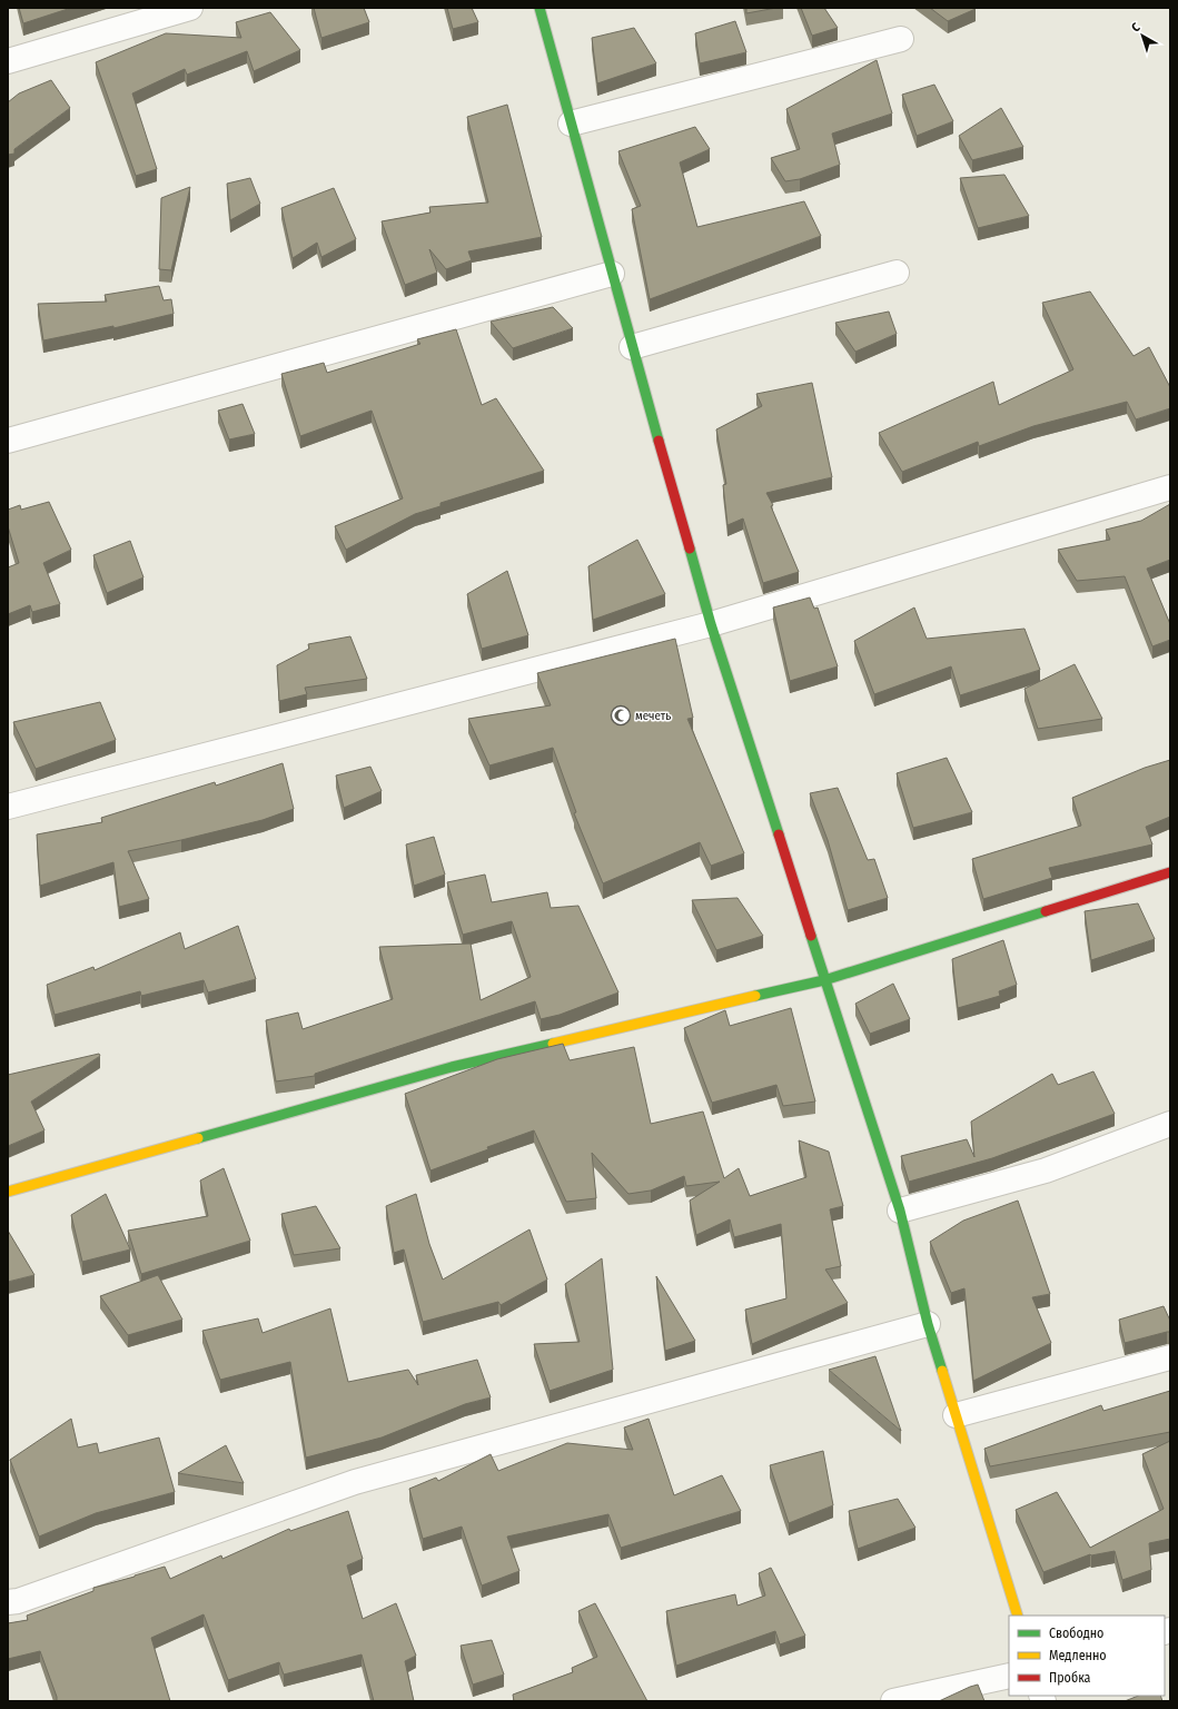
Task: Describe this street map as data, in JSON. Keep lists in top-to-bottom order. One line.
{"places":{"mosque":["мечеть"]},"legend":["Свободно","Медленно","Пробка"],"north":"top left"}
